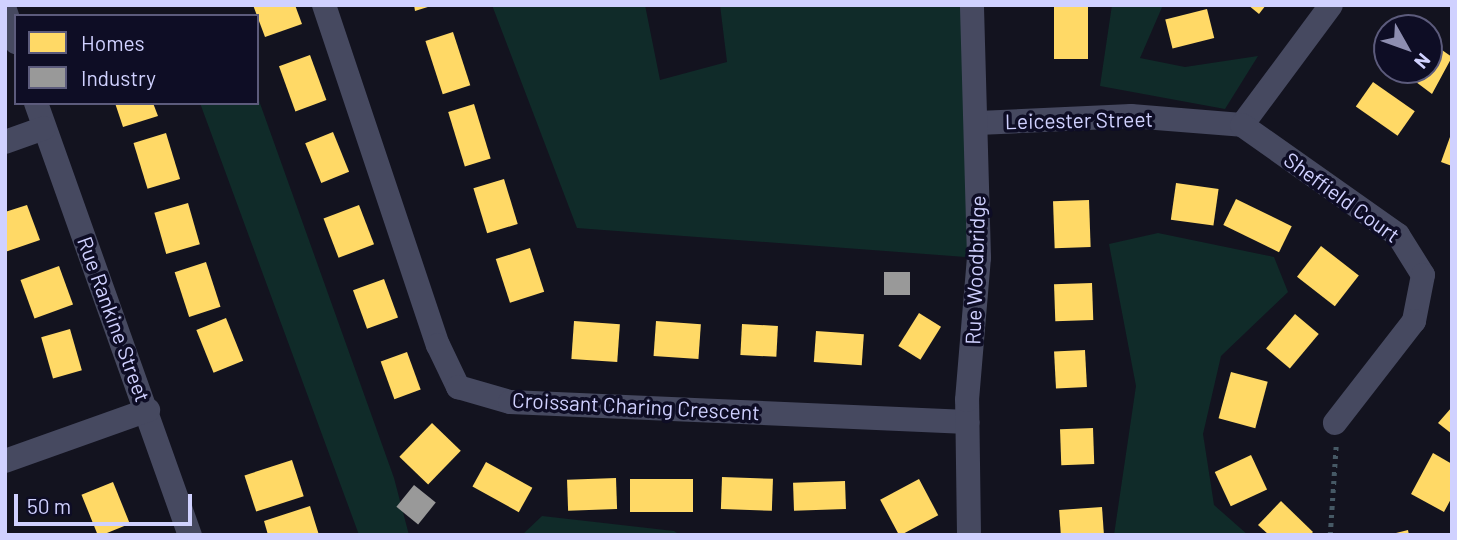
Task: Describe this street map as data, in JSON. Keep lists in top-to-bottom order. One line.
{"streets":{"street":["Leicester Street","Sheffield Court","Rue Woodbridge","Rue Rankine Street","Croissant Charing Crescent"]},"crossings":[["Leicester Street","Sheffield Court"],["Leicester Street","Rue Woodbridge"],["Rue Woodbridge","Croissant Charing Crescent"]],"legend":["Homes","Industry"],"scale_bar":"50 m","north":"bottom right"}
